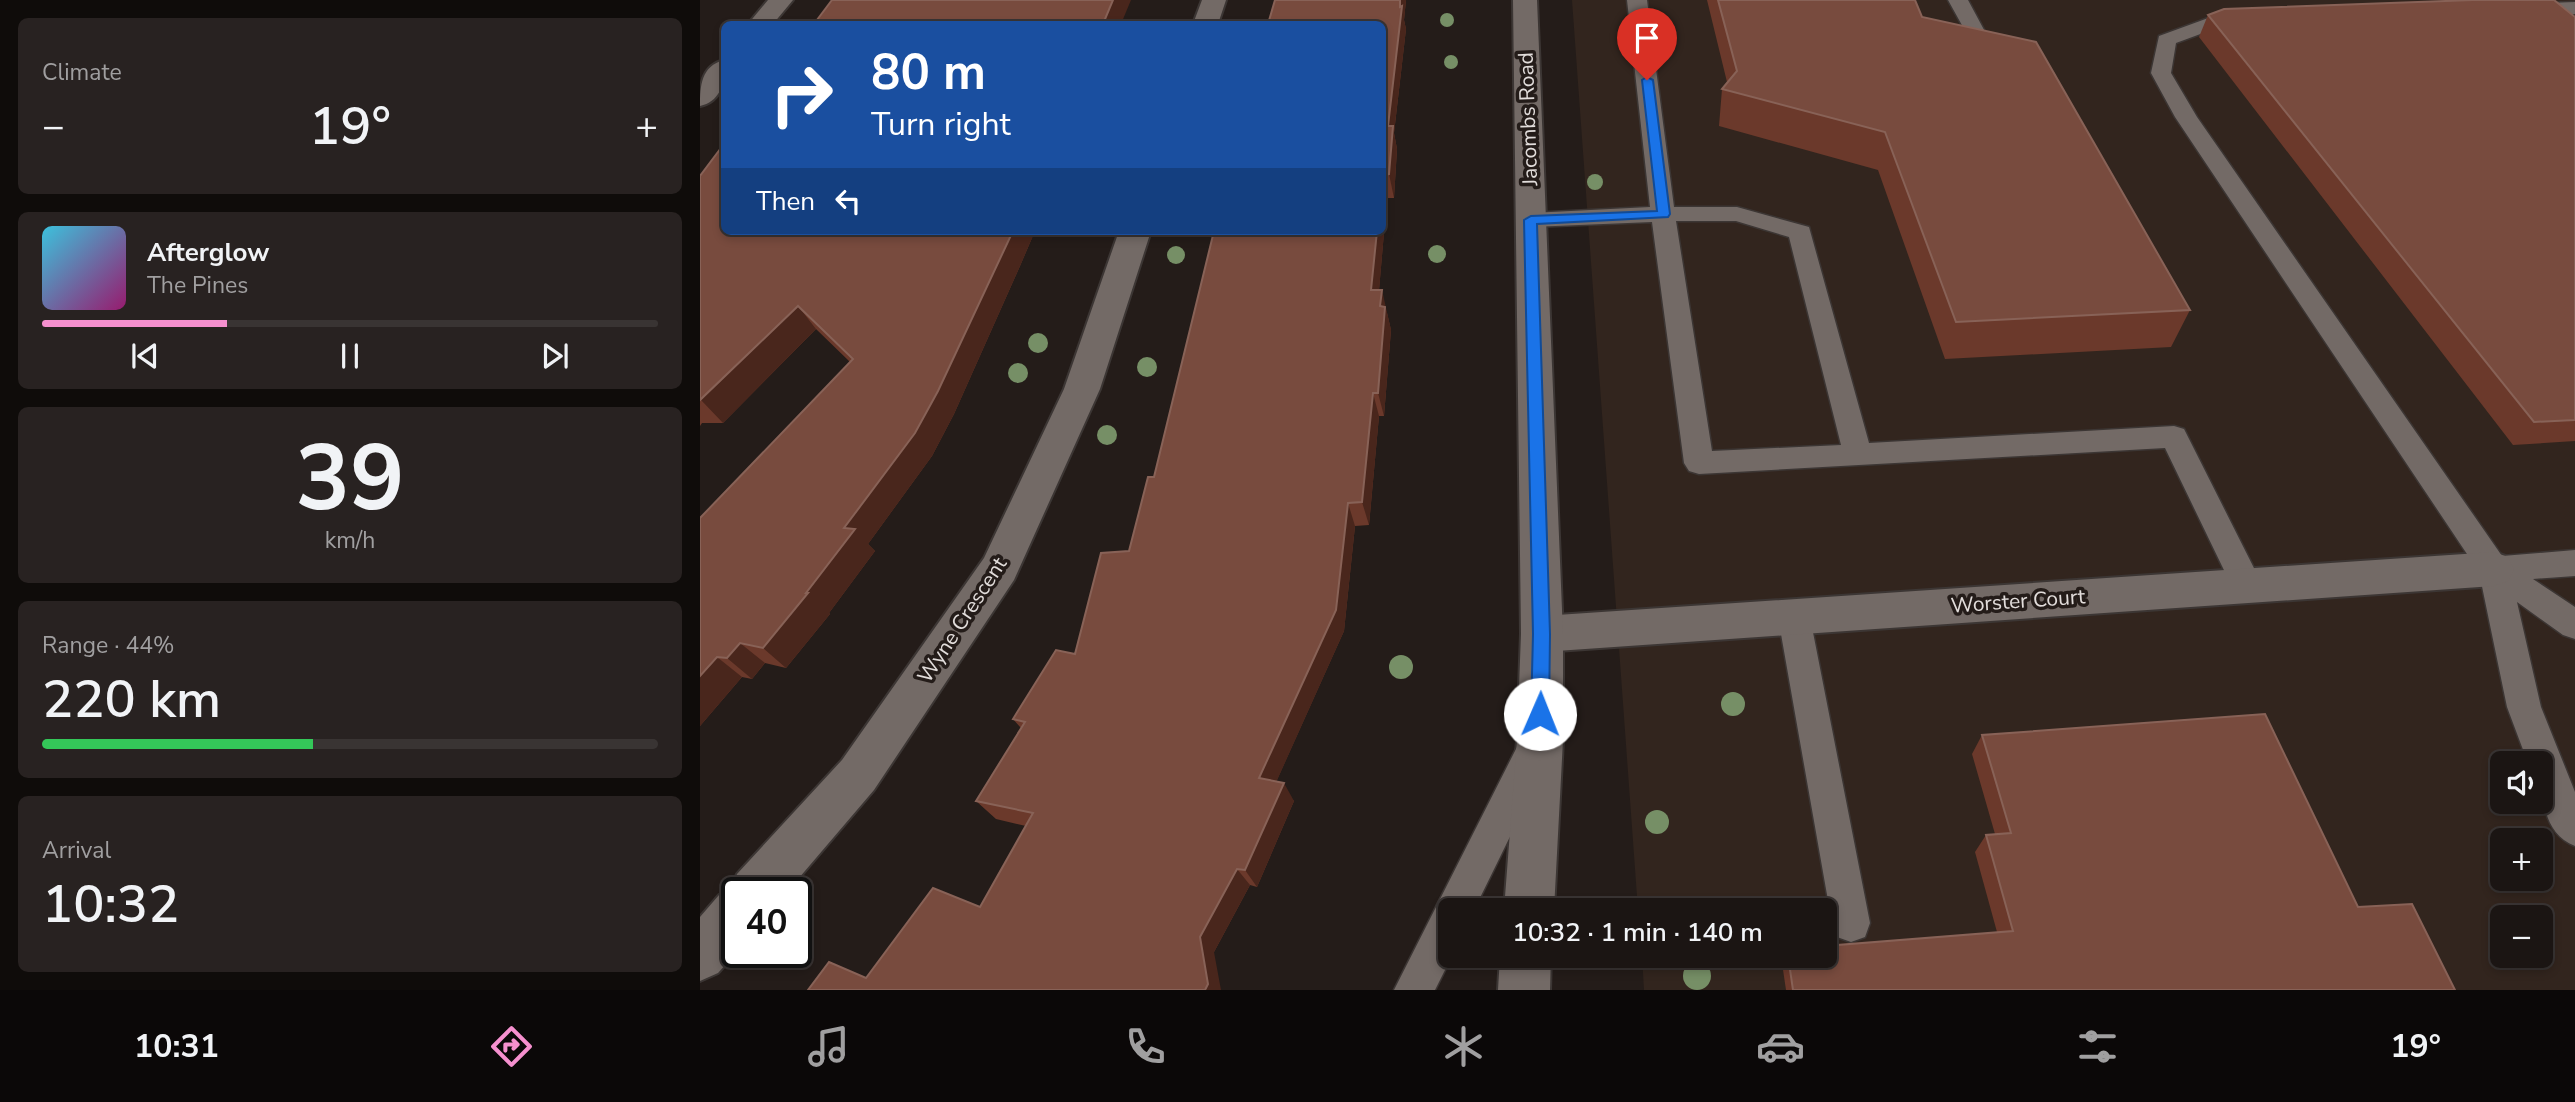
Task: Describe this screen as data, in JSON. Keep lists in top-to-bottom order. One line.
{"streets":{"street":["Jacombs Road","Worster Court","Wyne Crescent"]},"crossings":[["Jacombs Road","Worster Court"]],"page":{"tile":["Climate",["39","km/h"],["Range · 44%","220 km"],["Arrival","10:32"]],"turn":["80 m","Turn right"],"heat":["−","19°","+"],"then":"Then","song":["Afterglow","The Pines"],"map_buttons":["+","−"],"limit":"40","trip":"10:32 · 1 min · 140 m","tabs":["10:31","19°"]}}
